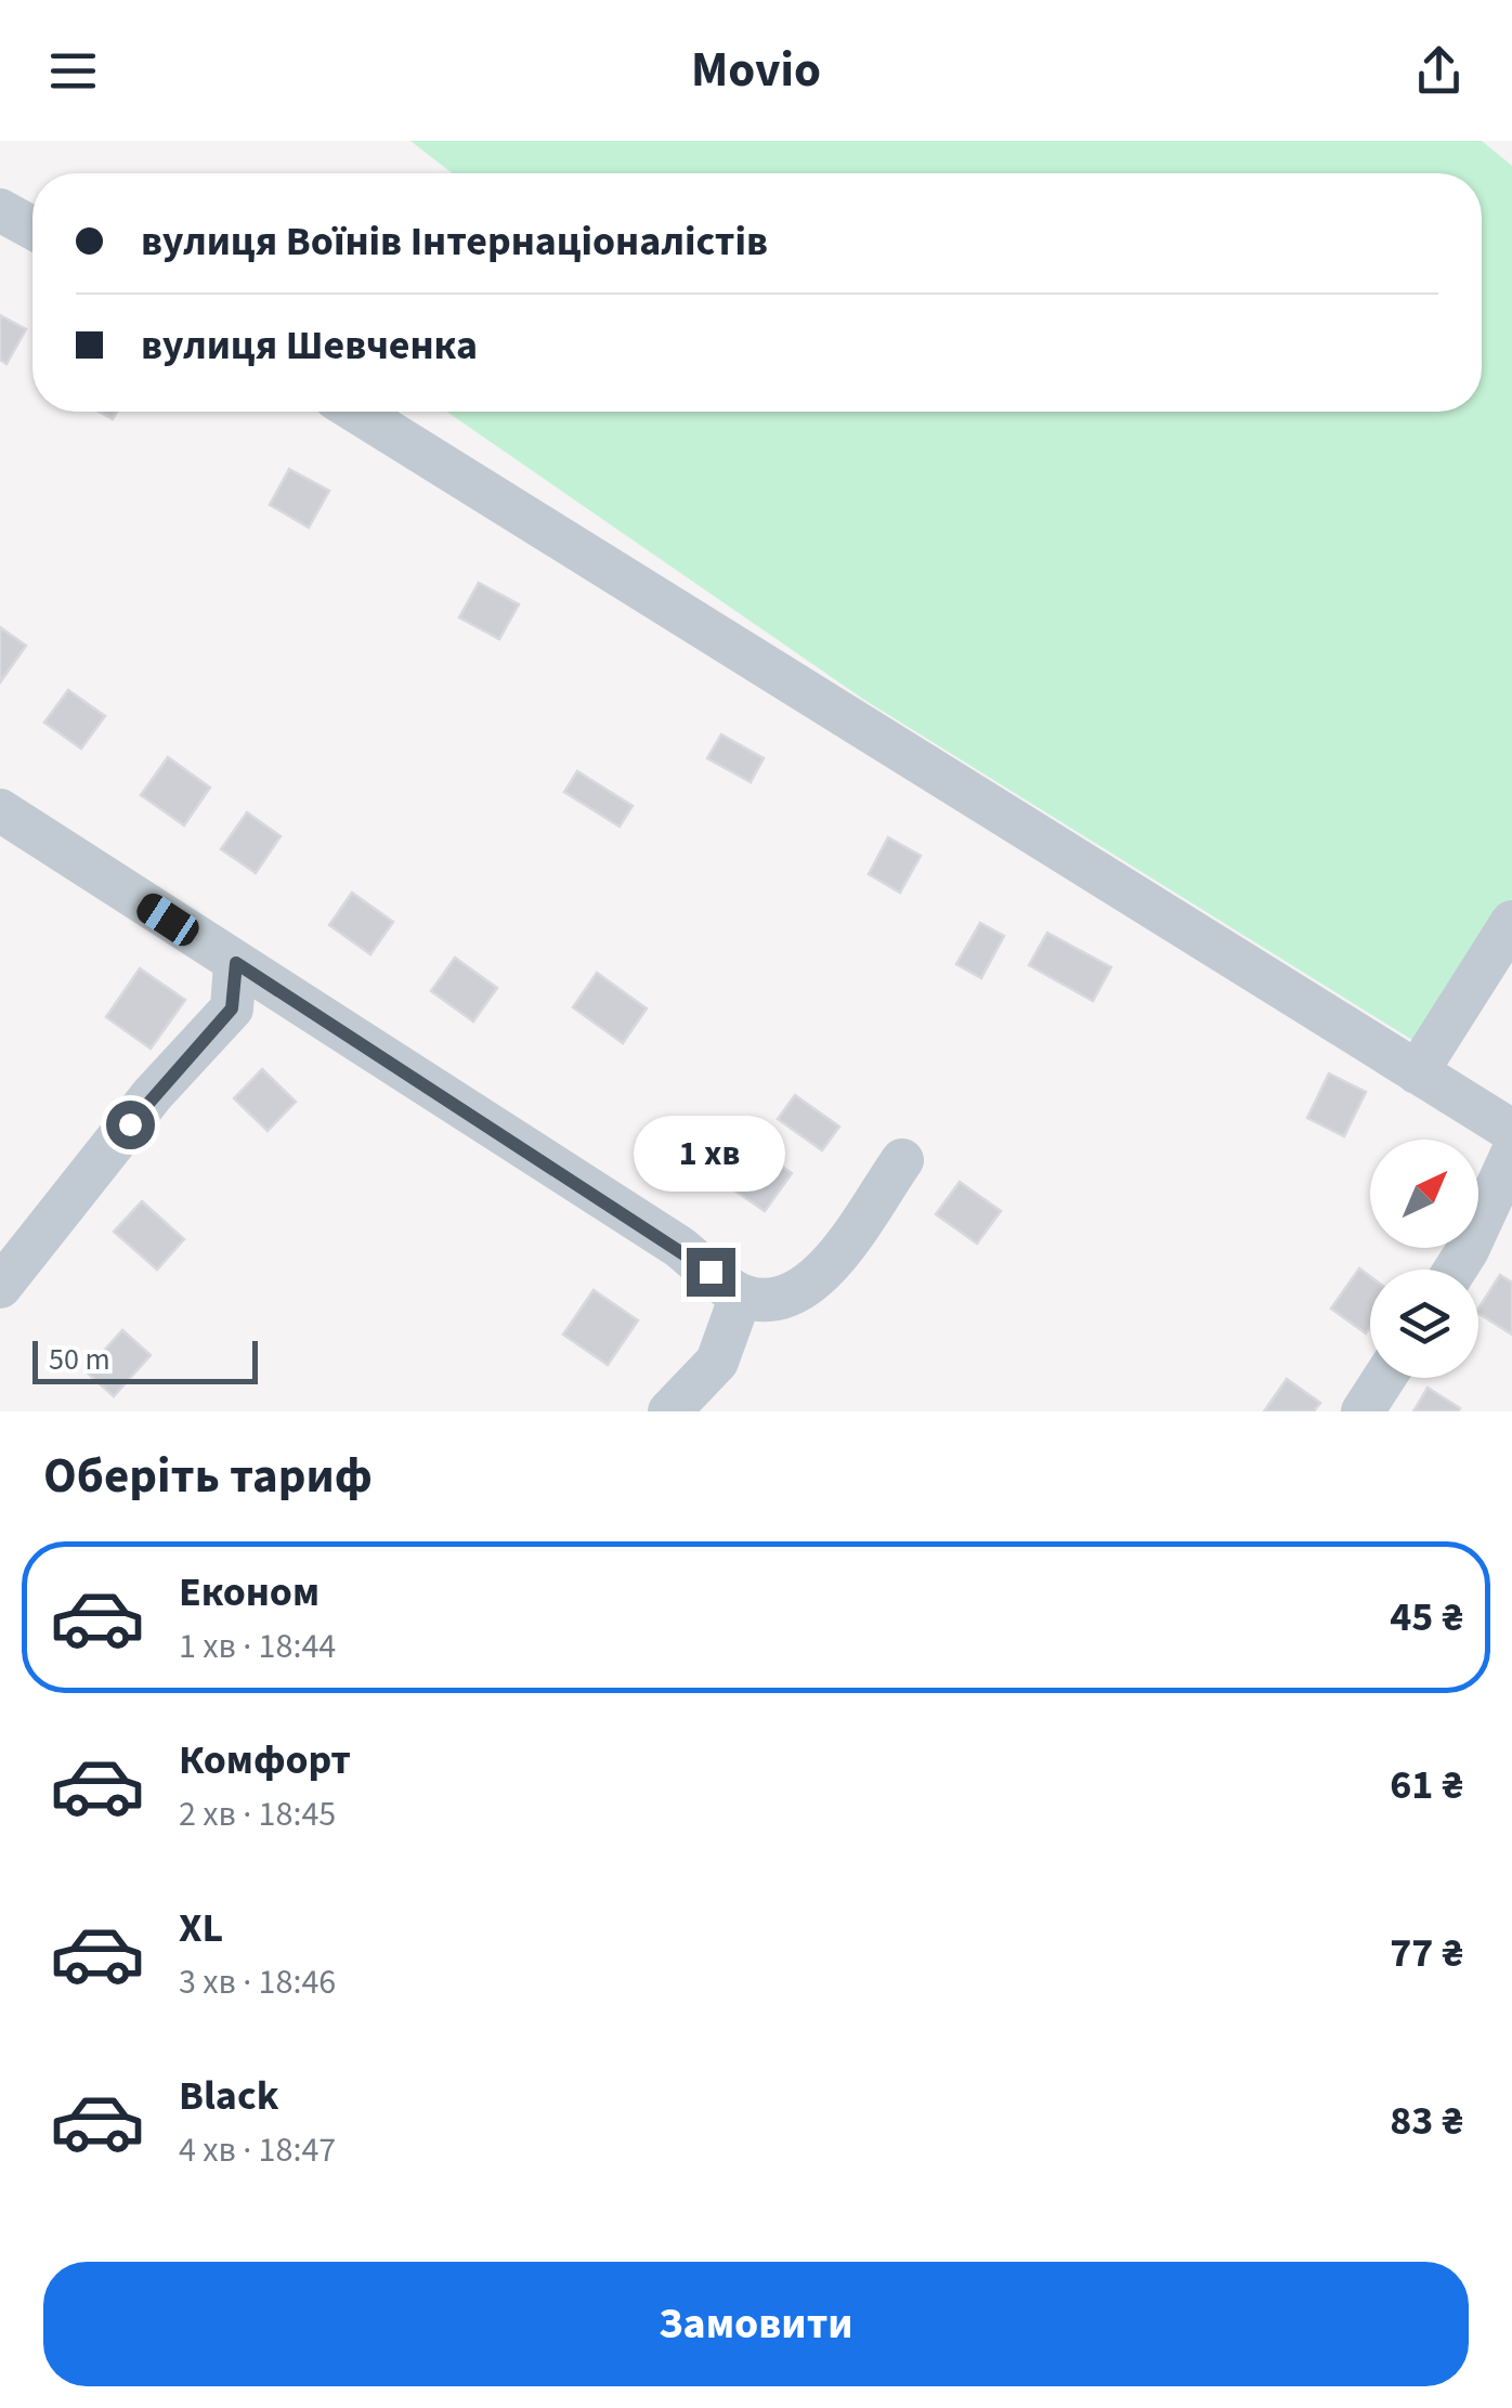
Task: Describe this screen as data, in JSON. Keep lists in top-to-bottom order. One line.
{"scale_bar":"50 m","north":"top right","page":{"header":"Movio","banner":["вулиця Воїнів Інтернаціоналістів","вулиця Шевченка"],"bubble":"1 хв","scale":"50 m","heading":"Оберіть тариф","list":[{"name":"Економ","note":"1 хв · 18:44","value":"45 ₴"},{"name":"Комфорт","note":"2 хв · 18:45","value":"61 ₴"},{"name":"XL","note":"3 хв · 18:46","value":"77 ₴"},{"name":"Black","note":"4 хв · 18:47","value":"83 ₴"}],"buttons":"Замовити"}}
